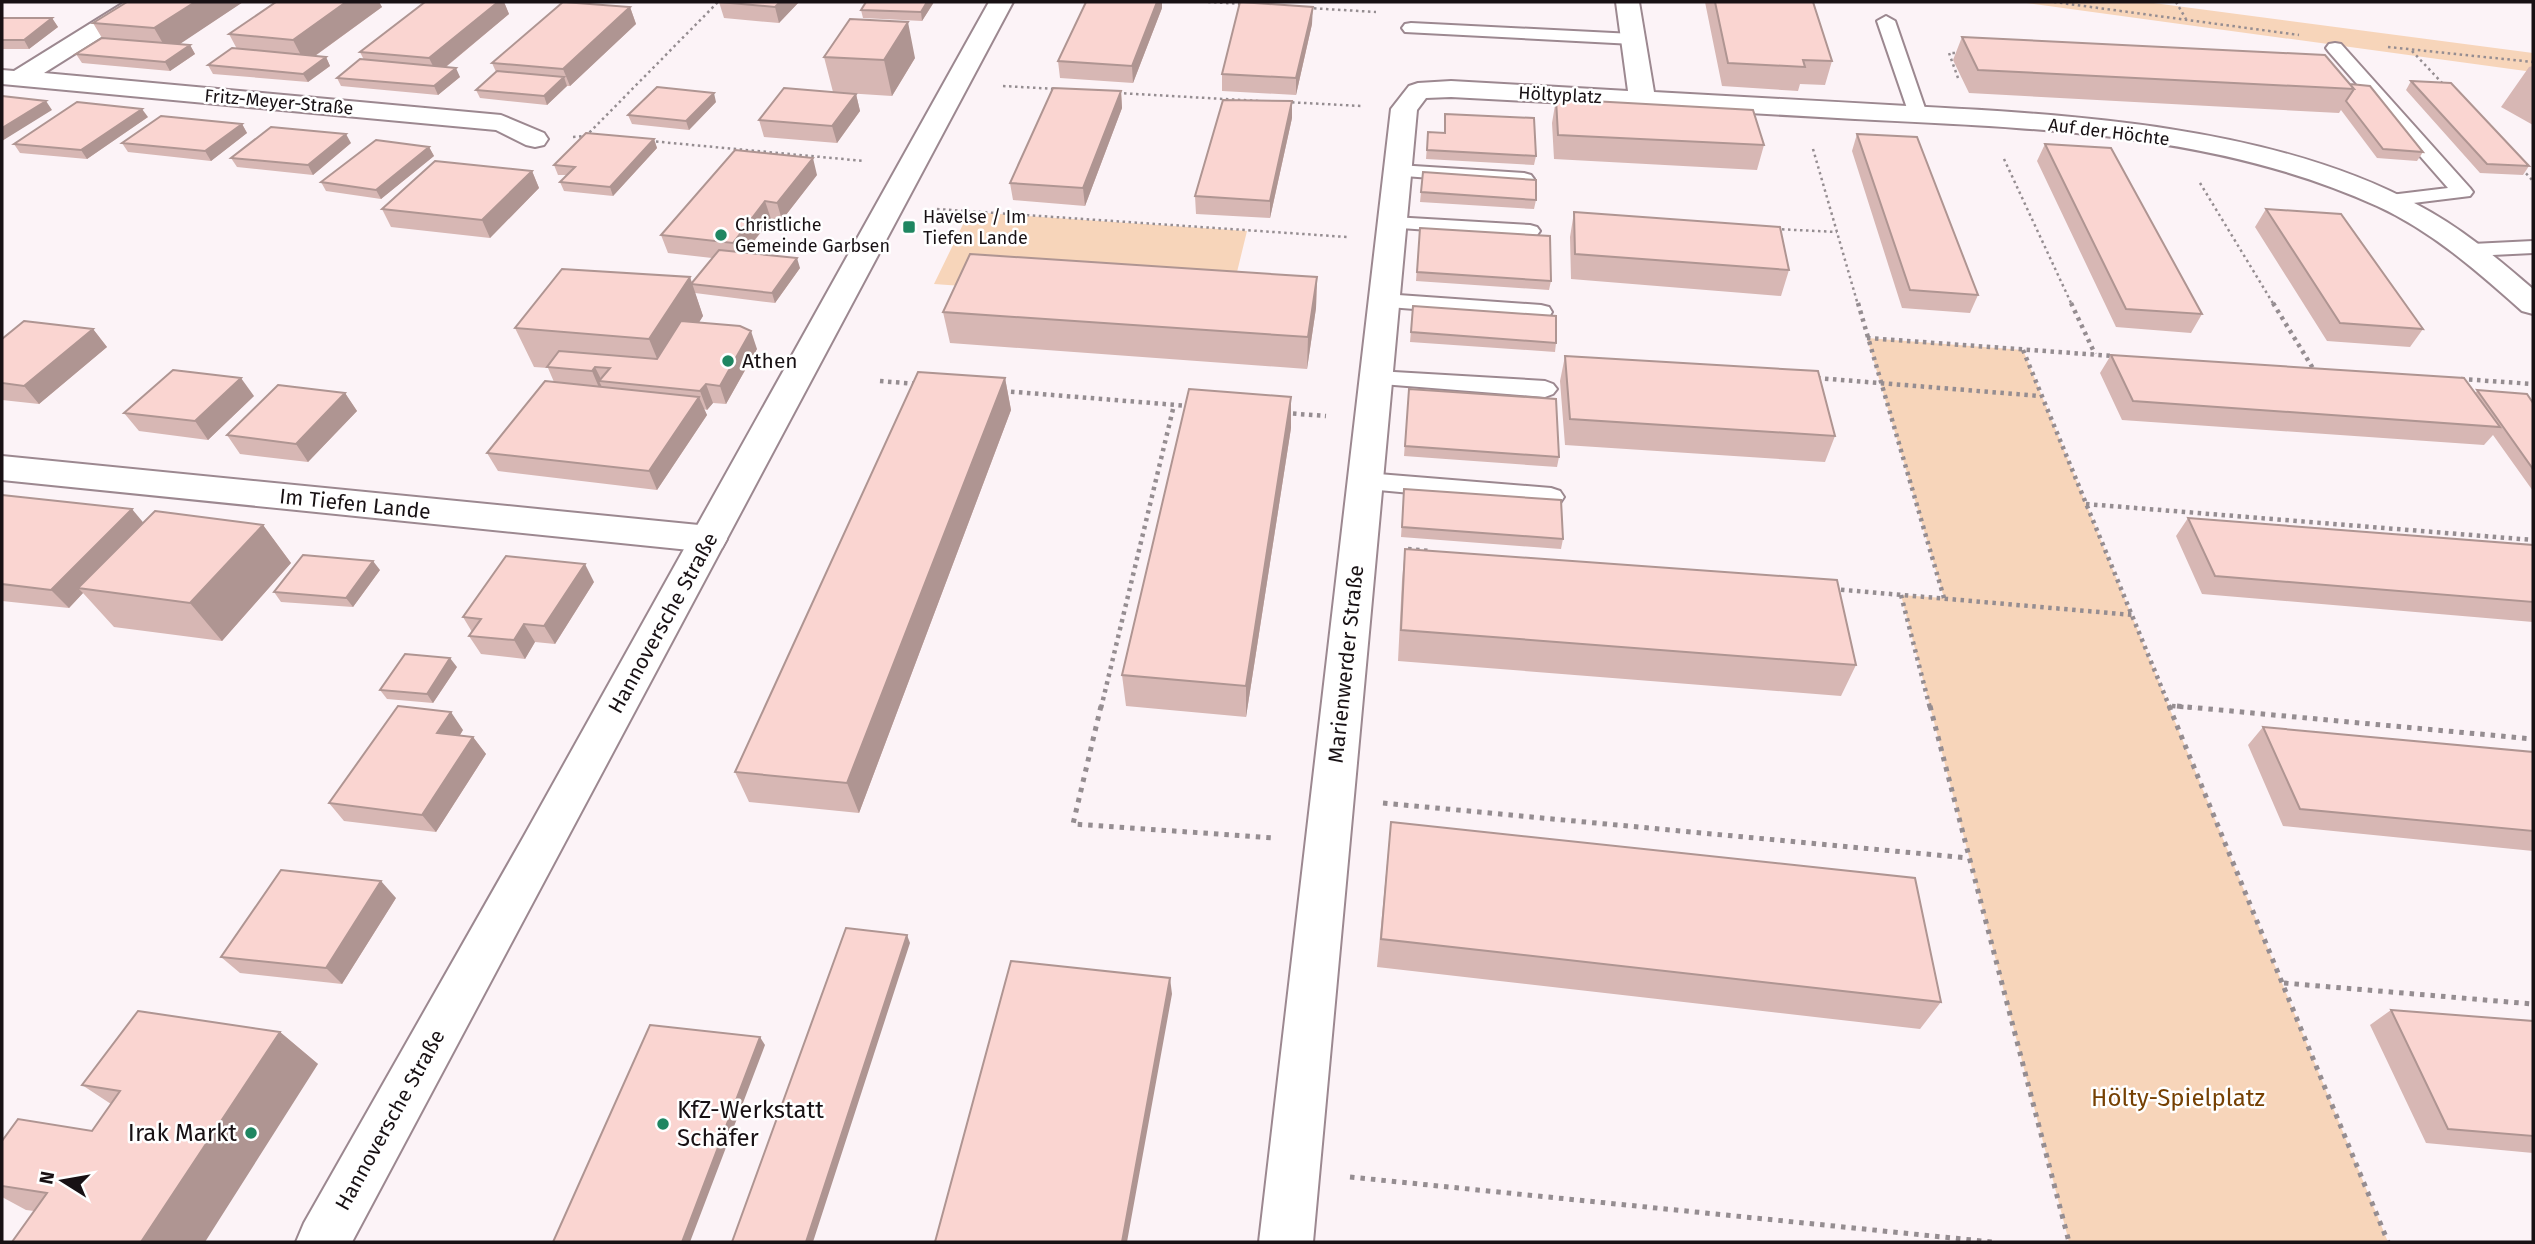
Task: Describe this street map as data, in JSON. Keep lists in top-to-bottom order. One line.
{"streets":{"street":["Höltyplatz","Fritz-Meyer-Straße","Auf der Höchte","Im Tiefen Lande","Hannoversche Straße","Marienwerder Straße"]},"crossings":[["Höltyplatz","Auf der Höchte"],["Höltyplatz","Marienwerder Straße"],["Im Tiefen Lande","Hannoversche Straße"]],"parks":["Hölty-Spielplatz"],"places":{"transit":["Havelse / Im Tiefen Lande"],"other":["Christliche Gemeinde Garbsen","Athen","KfZ-Werkstatt Schäfer","Irak Markt"]},"north":"left"}
